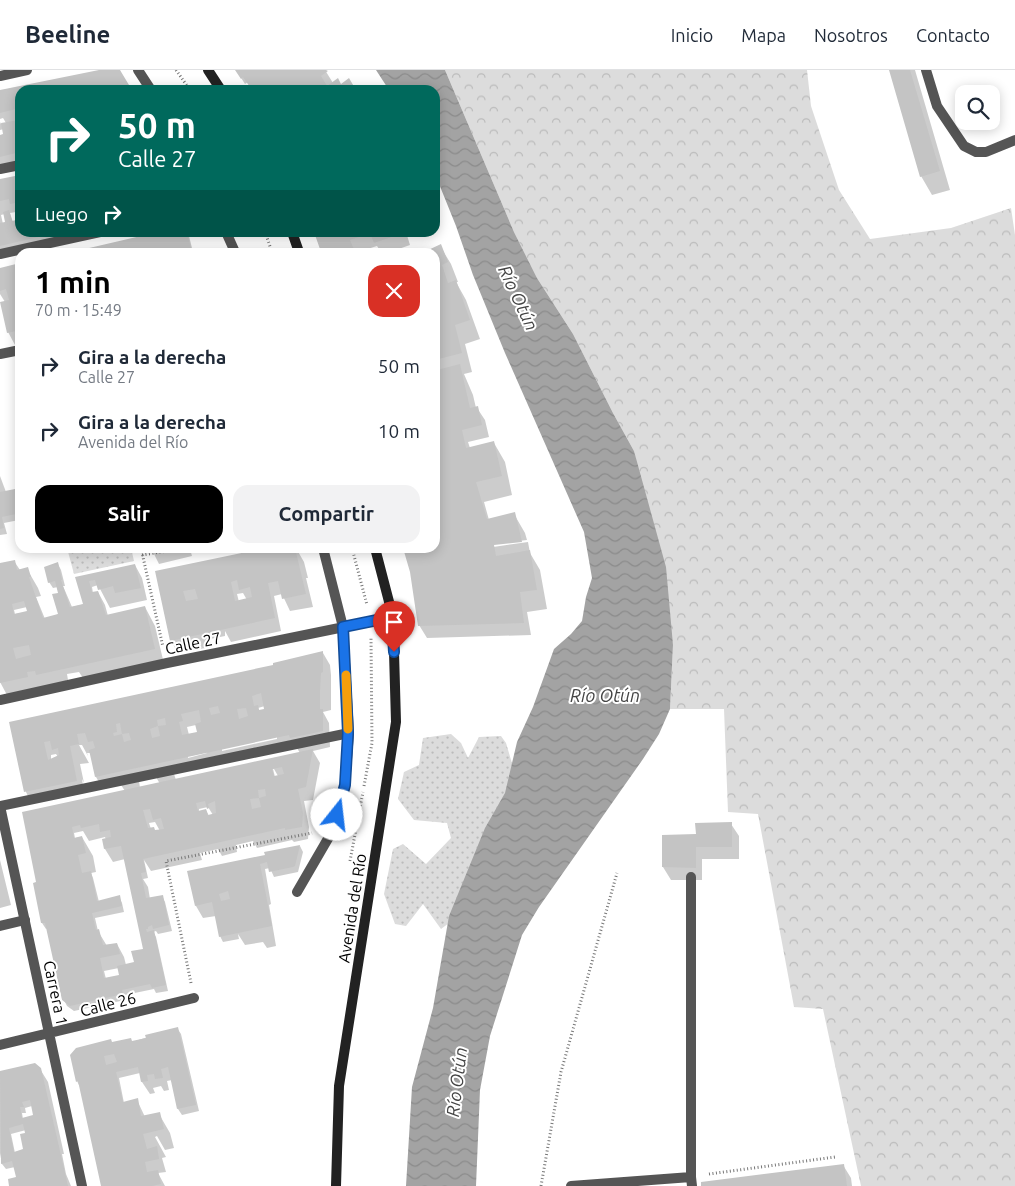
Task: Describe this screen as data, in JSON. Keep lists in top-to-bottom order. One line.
{"streets":{"main road":["Avenida del Río"],"street":["Calle 27","Carrera 1","Calle 26"]},"crossings":[["Calle 27","Avenida del Río"],["Carrera 1","Calle 26"]],"water":["Río Otún"],"page":{"header":"Beeline","nav":["Inicio","Mapa","Nosotros","Contacto"],"turn":["50 m","Calle 27"],"then":"Luego","heading":["1 min","70 m · 15:49"],"list":[{"name":"Gira a la derecha","note":"Calle 27","value":"50 m"},{"name":"Gira a la derecha","note":"Avenida del Río","value":"10 m"}],"buttons":["Salir","Compartir"]}}
